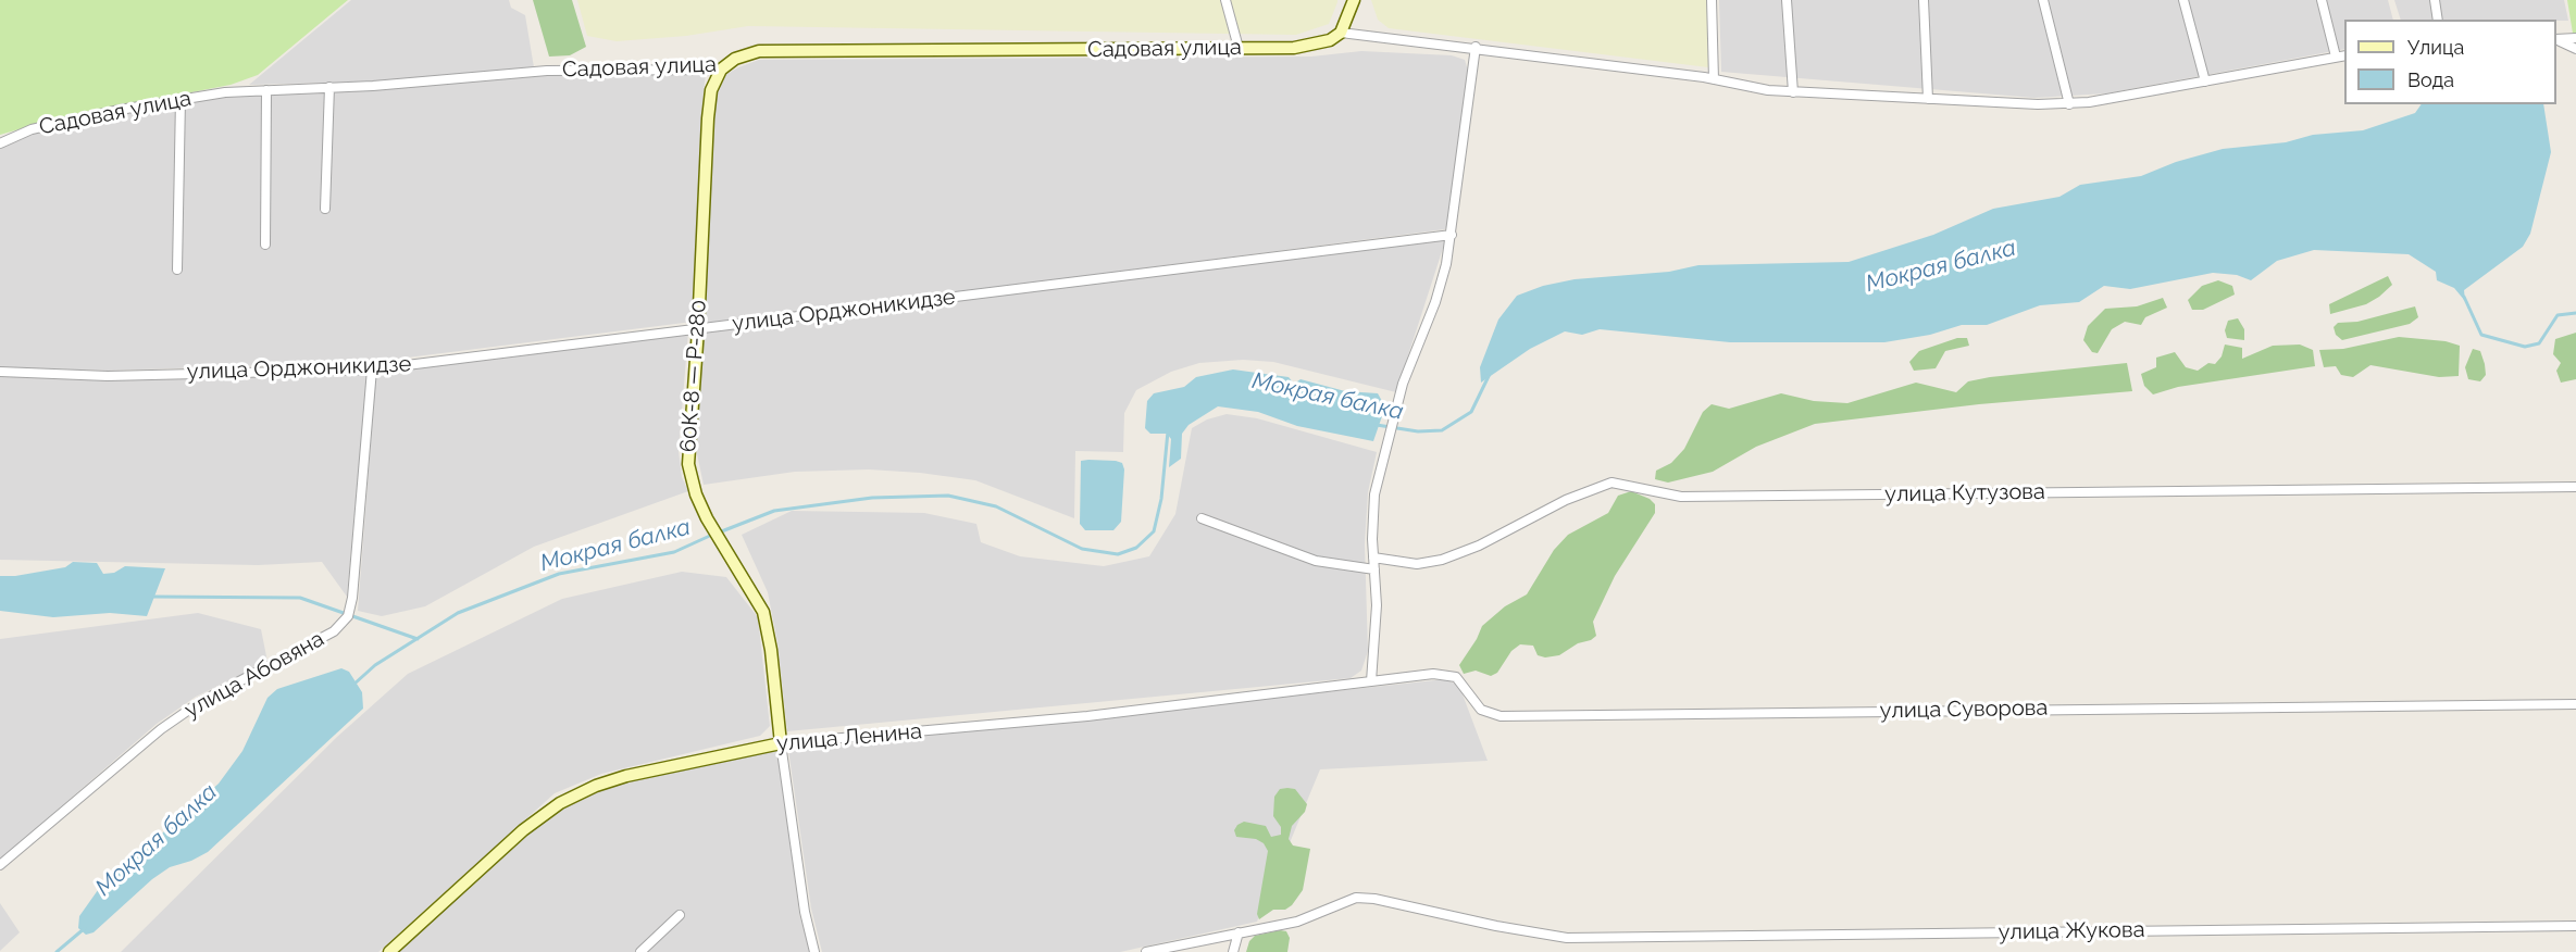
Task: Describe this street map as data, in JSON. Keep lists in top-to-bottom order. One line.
{"streets":{"street":["Садовая улица","улица Орджоникидзе","60К-8 — Р-280","улица Кутузова","улица Абовяна","улица Суворова","улица Ленина","улица Жукова"]},"crossings":[["Садовая улица","60К-8 — Р-280"],["улица Орджоникидзе","60К-8 — Р-280"],["улица Орджоникидзе","улица Абовяна"],["60К-8 — Р-280","улица Ленина"],["улица Суворова","улица Ленина"]],"water":["Мокрая балка"],"legend":["Улица","Вода"]}
